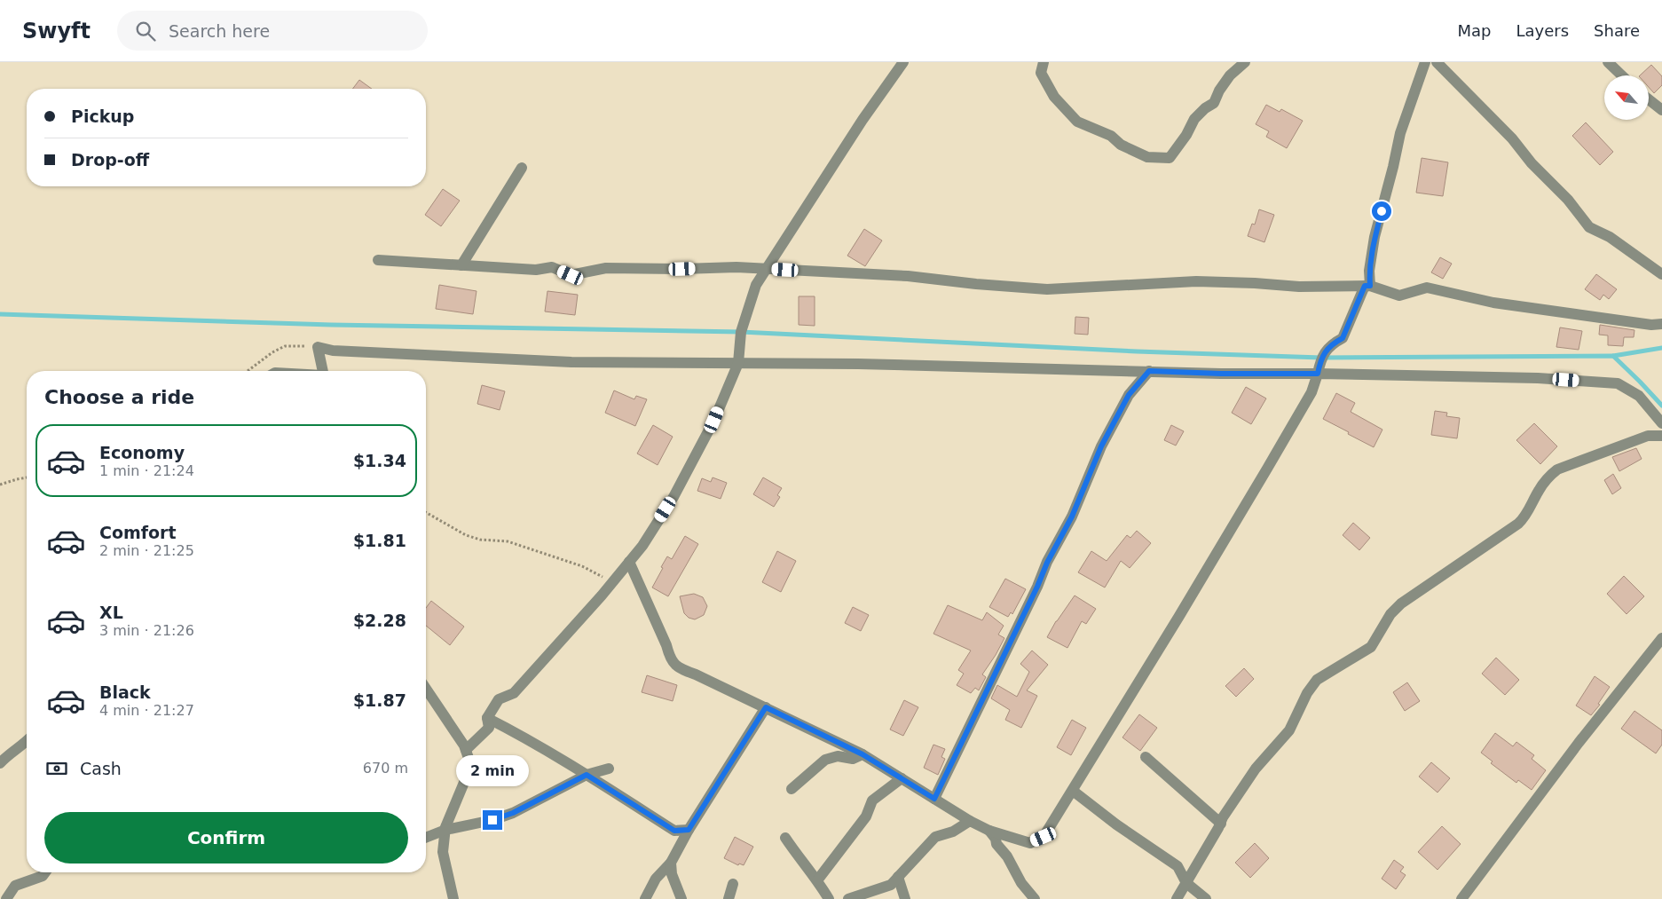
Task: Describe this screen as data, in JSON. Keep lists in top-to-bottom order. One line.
{"north":"top left","page":{"header":"Swyft","search":"Search here","nav":["Map","Layers","Share"],"banner":["Pickup","Drop-off"],"heading":"Choose a ride","list":[{"name":"Economy","note":"1 min · 21:24","value":"$1.34"},{"name":"Comfort","note":"2 min · 21:25","value":"$1.81"},{"name":"XL","note":"3 min · 21:26","value":"$2.28"},{"name":"Black","note":"4 min · 21:27","value":"$1.87"}],"pay":["Cash","670 m"],"bubble":"2 min","buttons":"Confirm"}}
